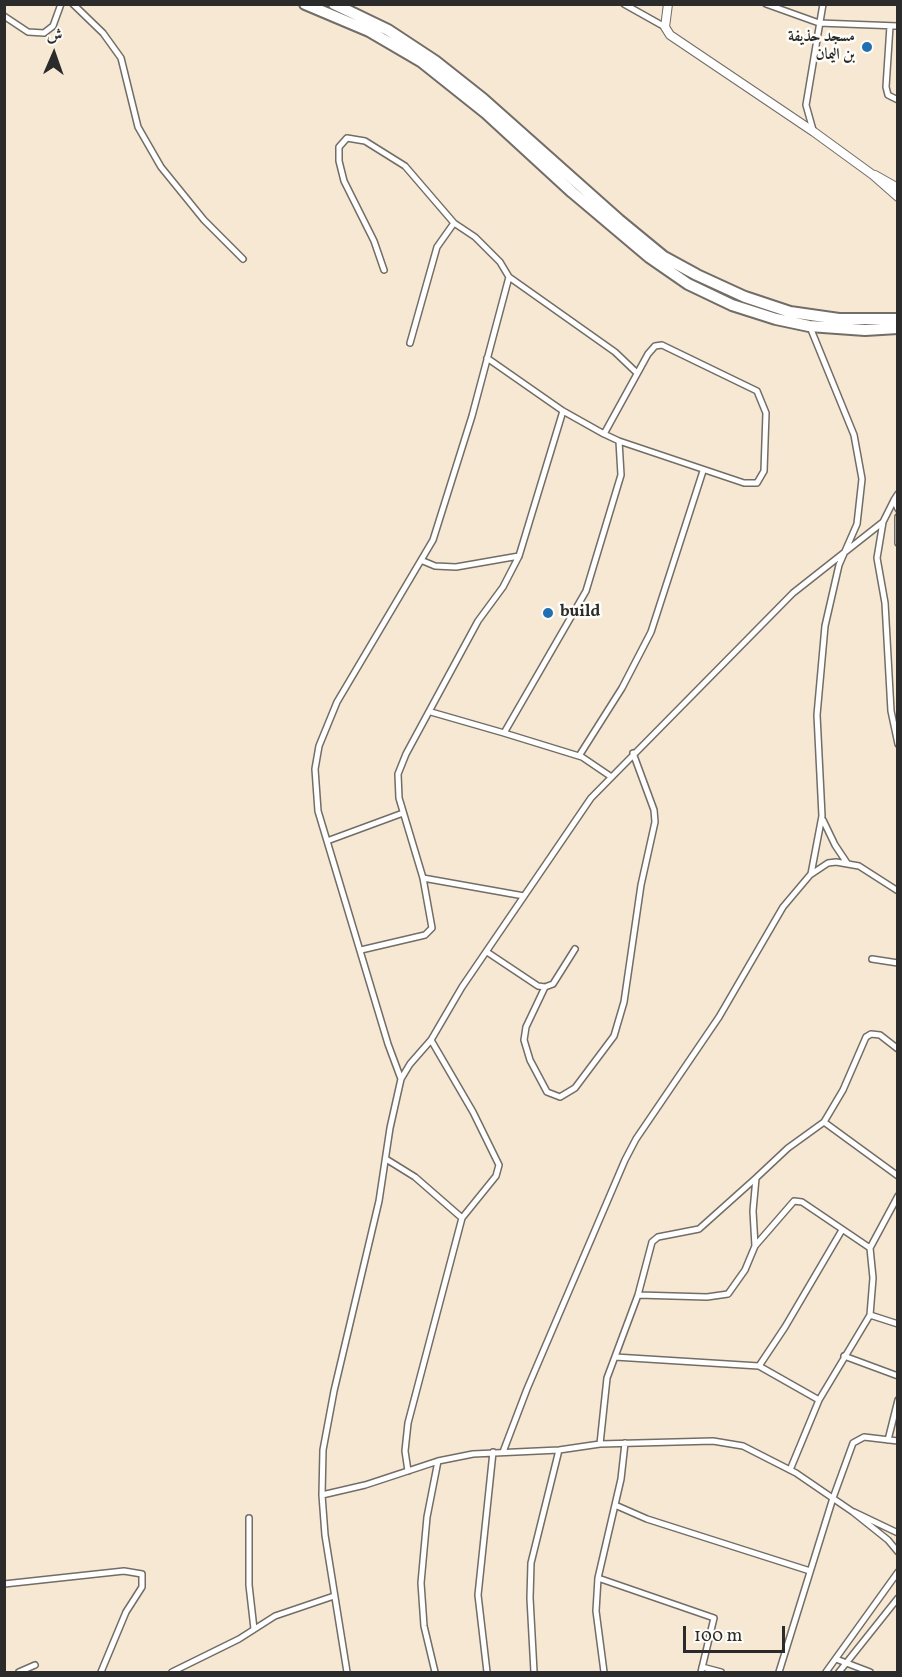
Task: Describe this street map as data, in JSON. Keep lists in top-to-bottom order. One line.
{"places":["مسجد حذيفة بن اليمان","build"],"scale_bar":"100 m","north":"top"}
